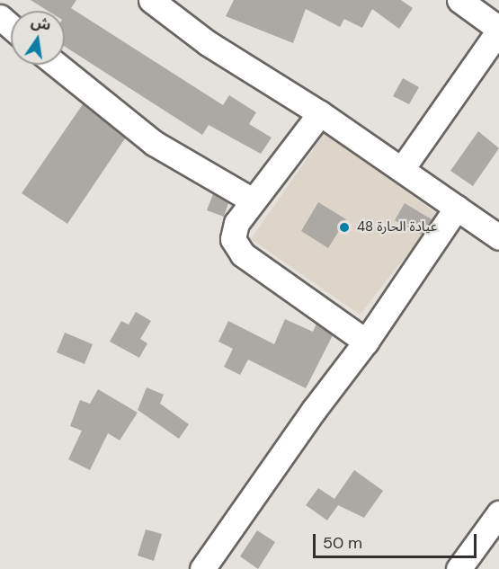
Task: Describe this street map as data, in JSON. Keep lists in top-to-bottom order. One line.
{"places":["عيادة الحارة 48"],"scale_bar":"50 m","north":"top"}
